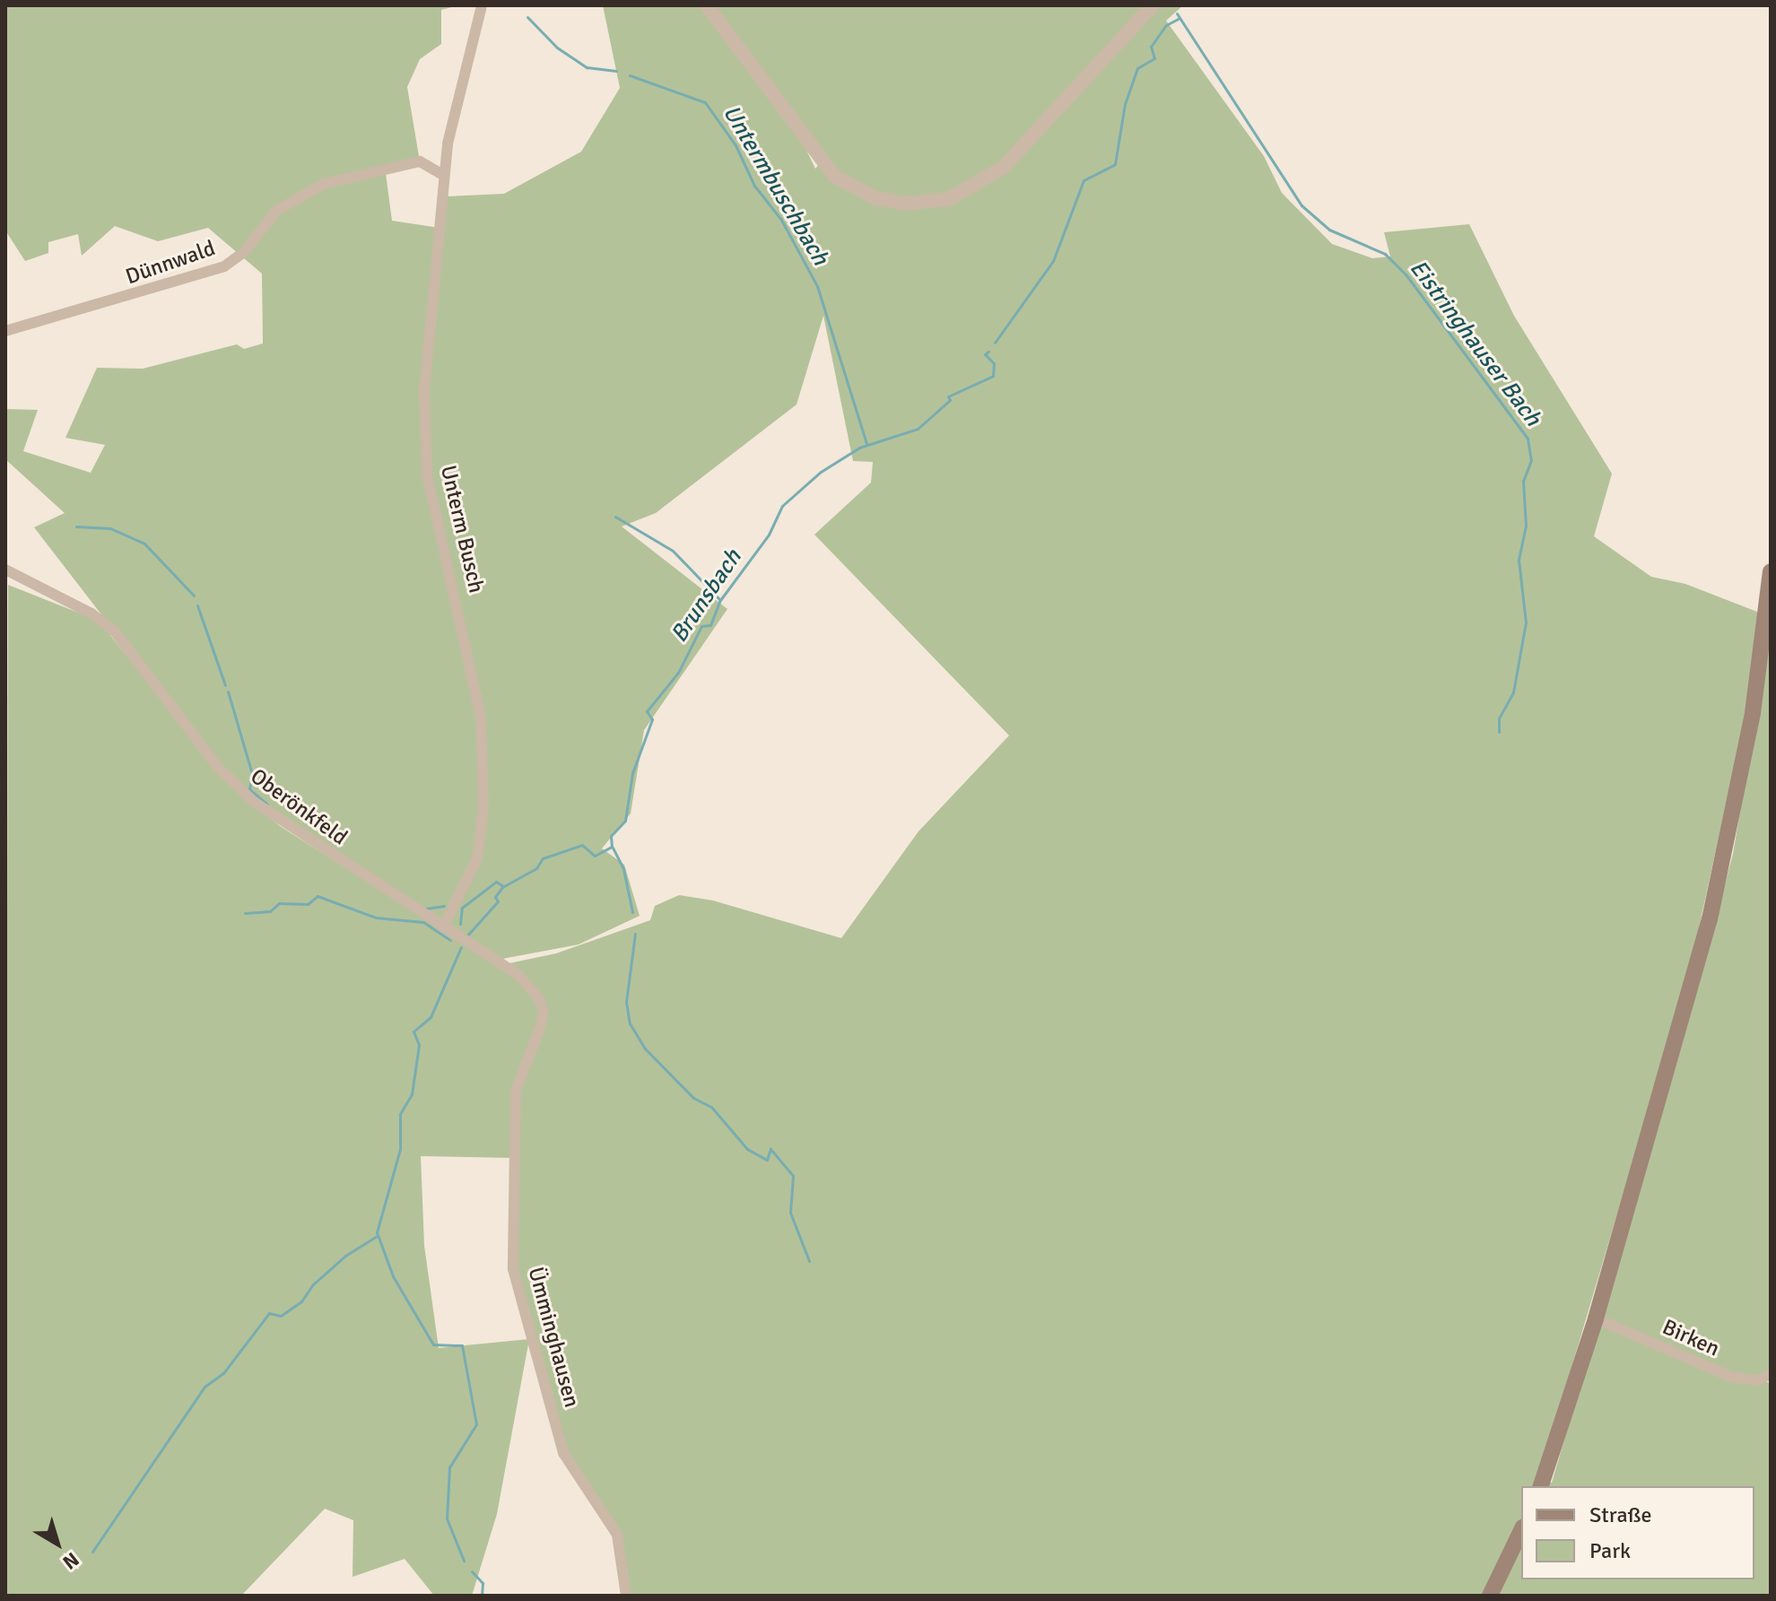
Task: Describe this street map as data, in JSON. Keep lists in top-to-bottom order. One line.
{"streets":{"street":["Dünnwald","Unterm Busch","Oberönkfeld","Ümminghausen","Birken"]},"crossings":[["Dünnwald","Unterm Busch"],["Unterm Busch","Oberönkfeld"],["Oberönkfeld","Ümminghausen"]],"water":["Untermbuschbach","Eistringhauser Bach","Brunsbach"],"legend":["Straße","Park"],"north":"bottom right"}
